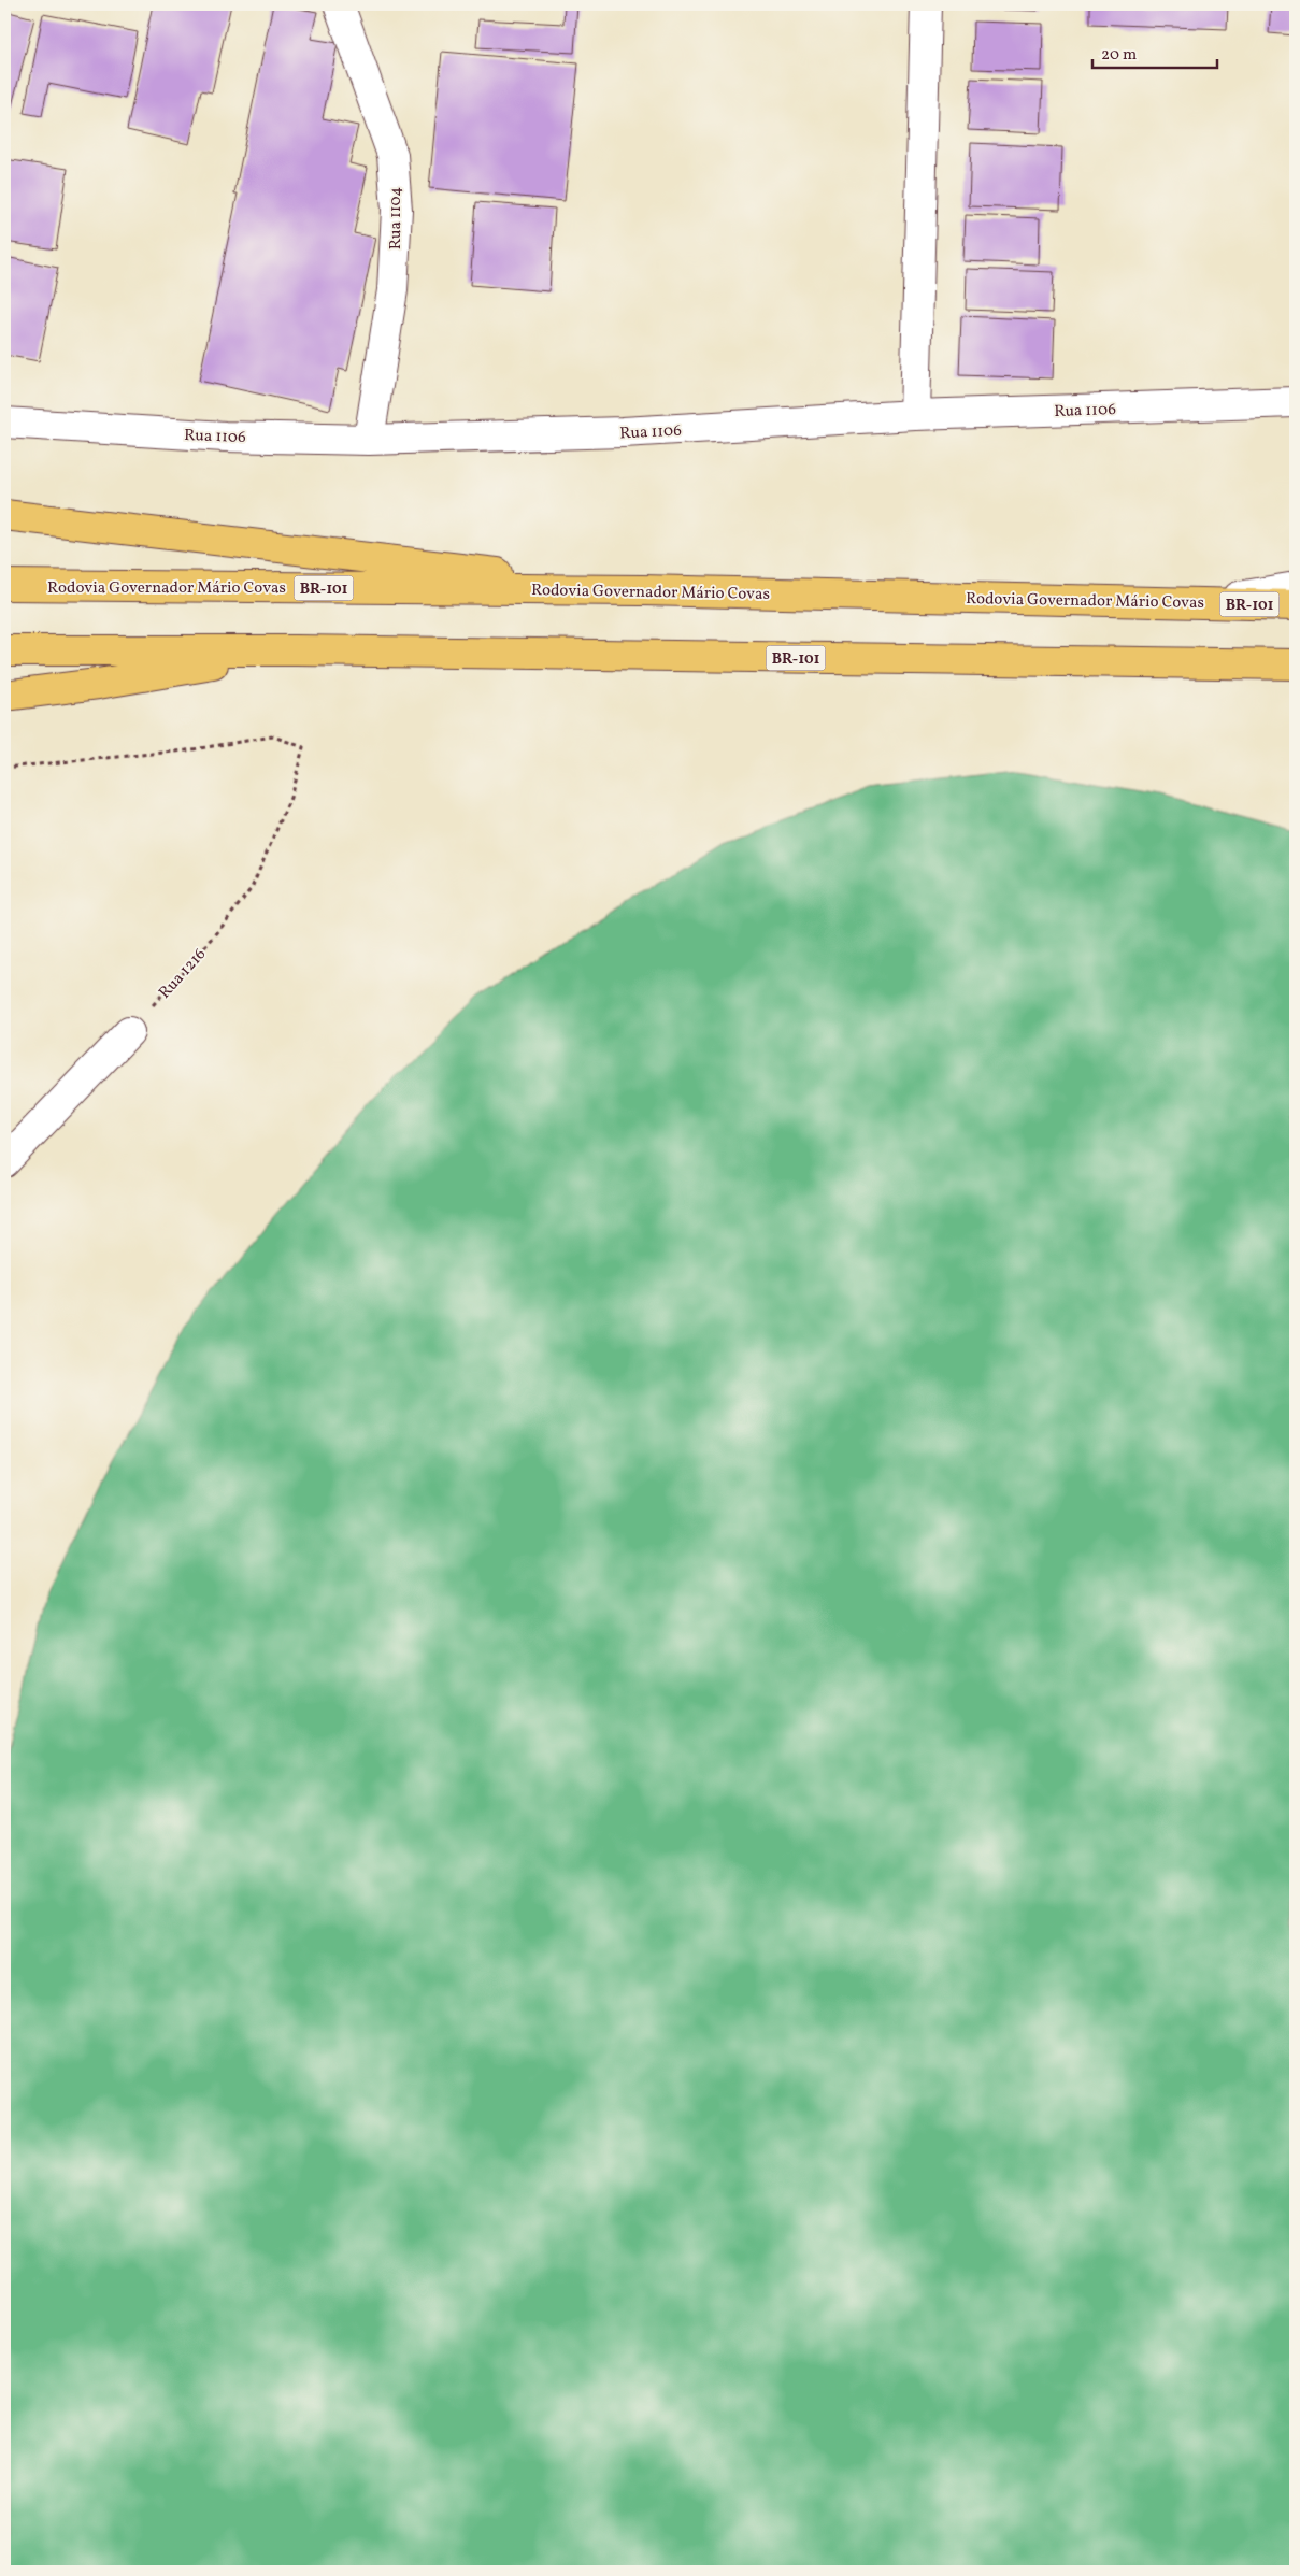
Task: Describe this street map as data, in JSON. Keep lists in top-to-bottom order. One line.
{"streets":{"highway":["Rodovia Governador Mário Covas","BR-101"],"street":["Rua 1104","Rua 1106"],"path":["Rua 1216"]},"crossings":[["Rua 1104","Rua 1106"]],"scale_bar":"20 m"}
